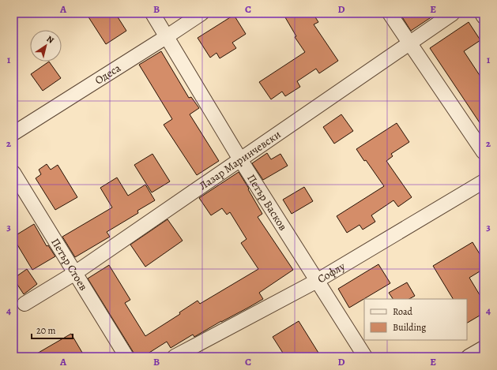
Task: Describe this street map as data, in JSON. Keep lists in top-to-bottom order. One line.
{"streets":{"street":["Одеса","Лазар Маринчевски","Петър Васков","Петър Стоев","Софлу"]},"crossings":[["Одеса","Петър Васков"],["Лазар Маринчевски","Петър Васков"],["Лазар Маринчевски","Петър Стоев"],["Петър Васков","Софлу"]],"legend":["Road","Building"],"scale_bar":"20 m","north":"top right","grid":{"columns":["A","B","C","D","E"],"rows":["1","2","3","4"]}}
